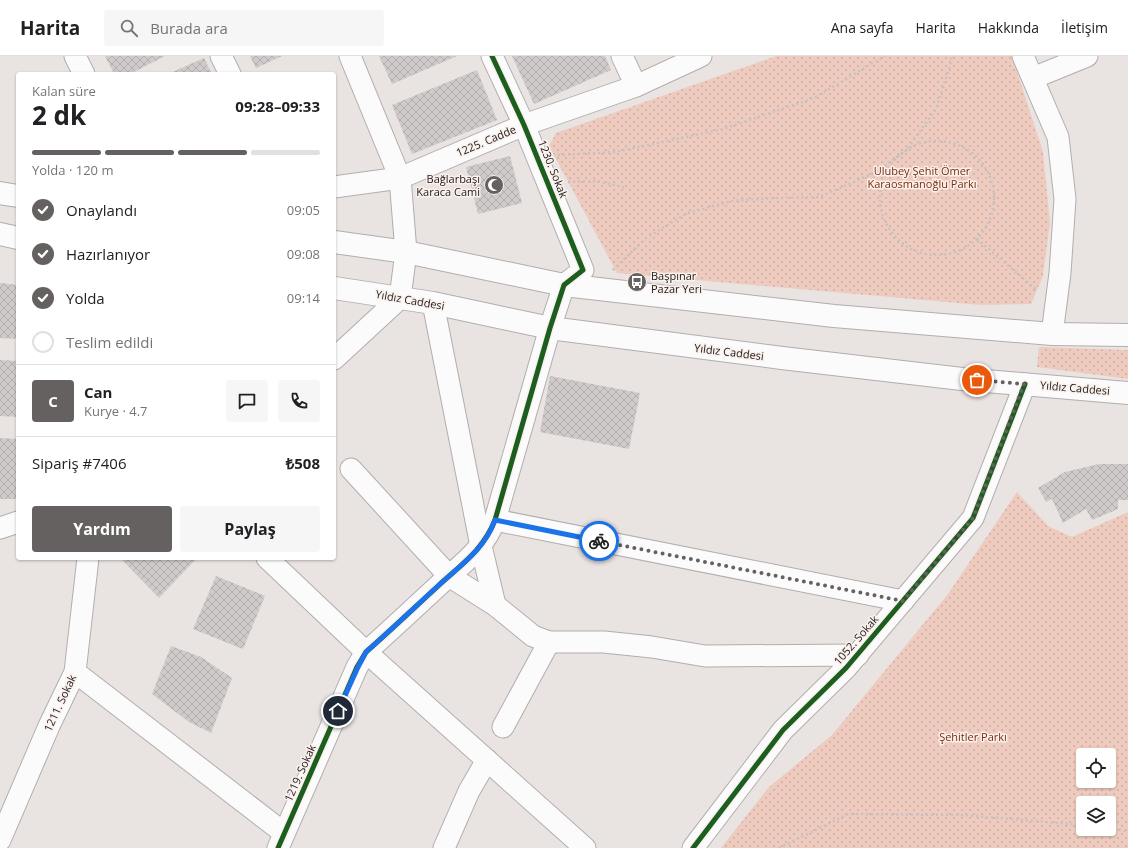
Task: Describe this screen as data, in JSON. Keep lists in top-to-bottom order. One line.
{"streets":{"main road":["Yıldız Caddesi"],"street":["1225. Cadde","1230. Sokak","1052. Sokak","1211. Sokak","1219. Sokak"]},"crossings":[["1225. Cadde","1230. Sokak"],["1230. Sokak","1219. Sokak"],["Yıldız Caddesi","1052. Sokak"],["Yıldız Caddesi","1219. Sokak"]],"parks":["Ulubey Şehit Ömer Karaosmanoğlu Parkı","Şehitler Parkı"],"places":{"mosque":["Bağlarbaşı Karaca Cami"],"bus stop":["Başpınar Pazar Yeri"]},"page":{"header":"Harita","search":"Burada ara","nav":["Ana sayfa","Harita","Hakkında","İletişim"],"heading":["2 dk","Kalan süre","09:28–09:33"],"panel":["Can","Kurye · 4.7","Sipariş #7406","₺508"],"bar":"Yolda · 120 m","list":[["Onaylandı","09:05"],["Hazırlanıyor","09:08"],["Yolda","09:14"],"Teslim edildi"],"round":"C","buttons":["Yardım","Paylaş"]}}
